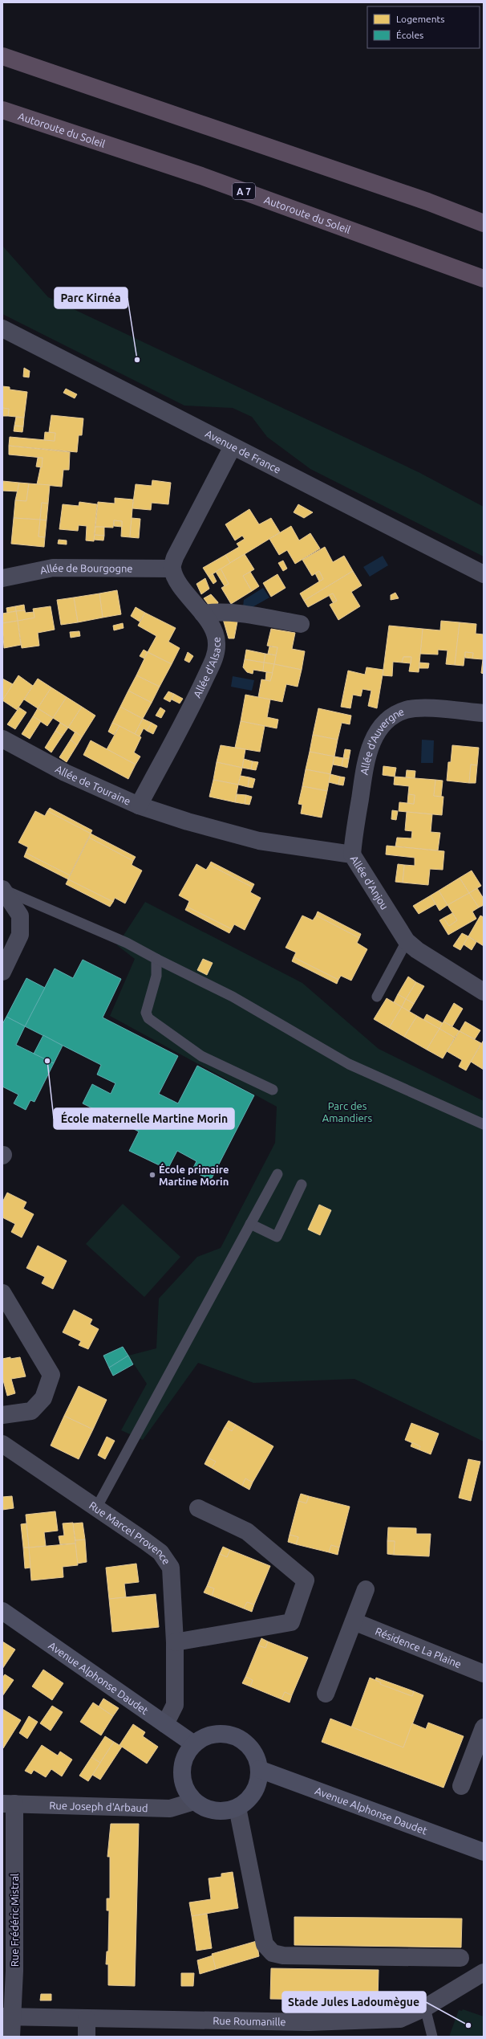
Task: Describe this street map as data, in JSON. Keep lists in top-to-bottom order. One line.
{"streets":{"highway":["Autoroute du Soleil","A 7"],"main road":["Avenue Alphonse Daudet"],"street":["Avenue de France","Allée de Bourgogne","Allée d'Alsace","Allée d'Auvergne","Allée de Touraine","Allée d'Anjou","Rue Marcel Provence","Résidence La Plaine","Rue Joseph d'Arbaud","Rue Frédéric Mistral","Rue Roumanille"]},"crossings":[["Allée de Bourgogne","Allée d'Alsace"],["Allée d'Alsace","Allée de Touraine"],["Allée d'Auvergne","Allée d'Anjou"],["Allée de Touraine","Allée d'Anjou"],["Rue Marcel Provence","Avenue Alphonse Daudet"],["Avenue Alphonse Daudet","Rue Joseph d'Arbaud"],["Rue Joseph d'Arbaud","Rue Frédéric Mistral"],["Rue Frédéric Mistral","Rue Roumanille"]],"parks":["Parc des Amandiers"],"places":["Parc Kirnéa","École maternelle Martine Morin","École primaire Martine Morin","Stade Jules Ladoumègue"],"legend":["Logements","Écoles"]}
